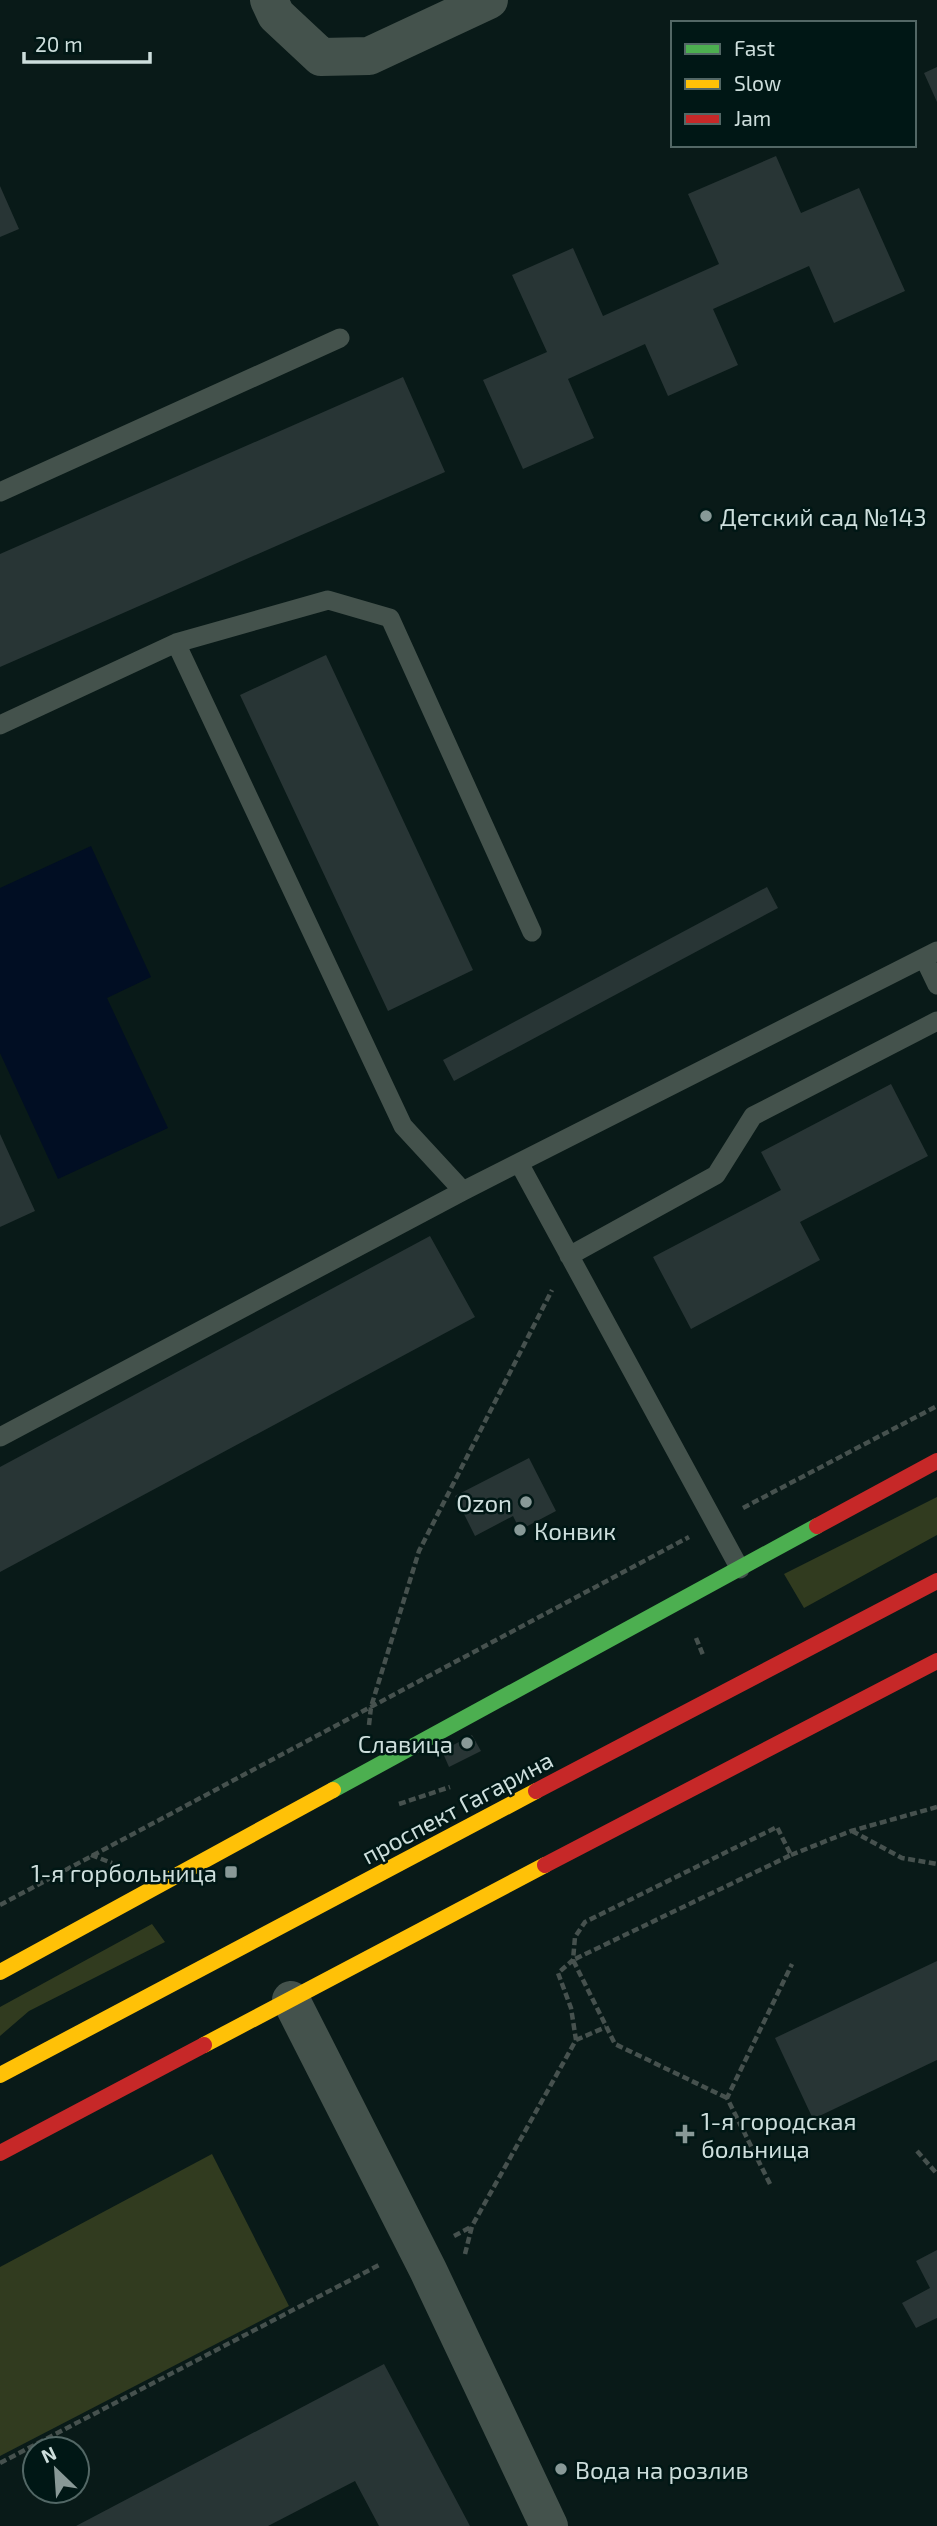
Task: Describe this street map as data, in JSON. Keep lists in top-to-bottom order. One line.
{"streets":{"main road":["проспект Гагарина"]},"places":{"other":["Детский сад №143","Ozon","Конвик","Славица","Вода на розлив"],"transit":["1-я горбольница"],"health":["1-я городская больница"]},"legend":["Fast","Slow","Jam"],"scale_bar":"20 m","north":"top left"}
